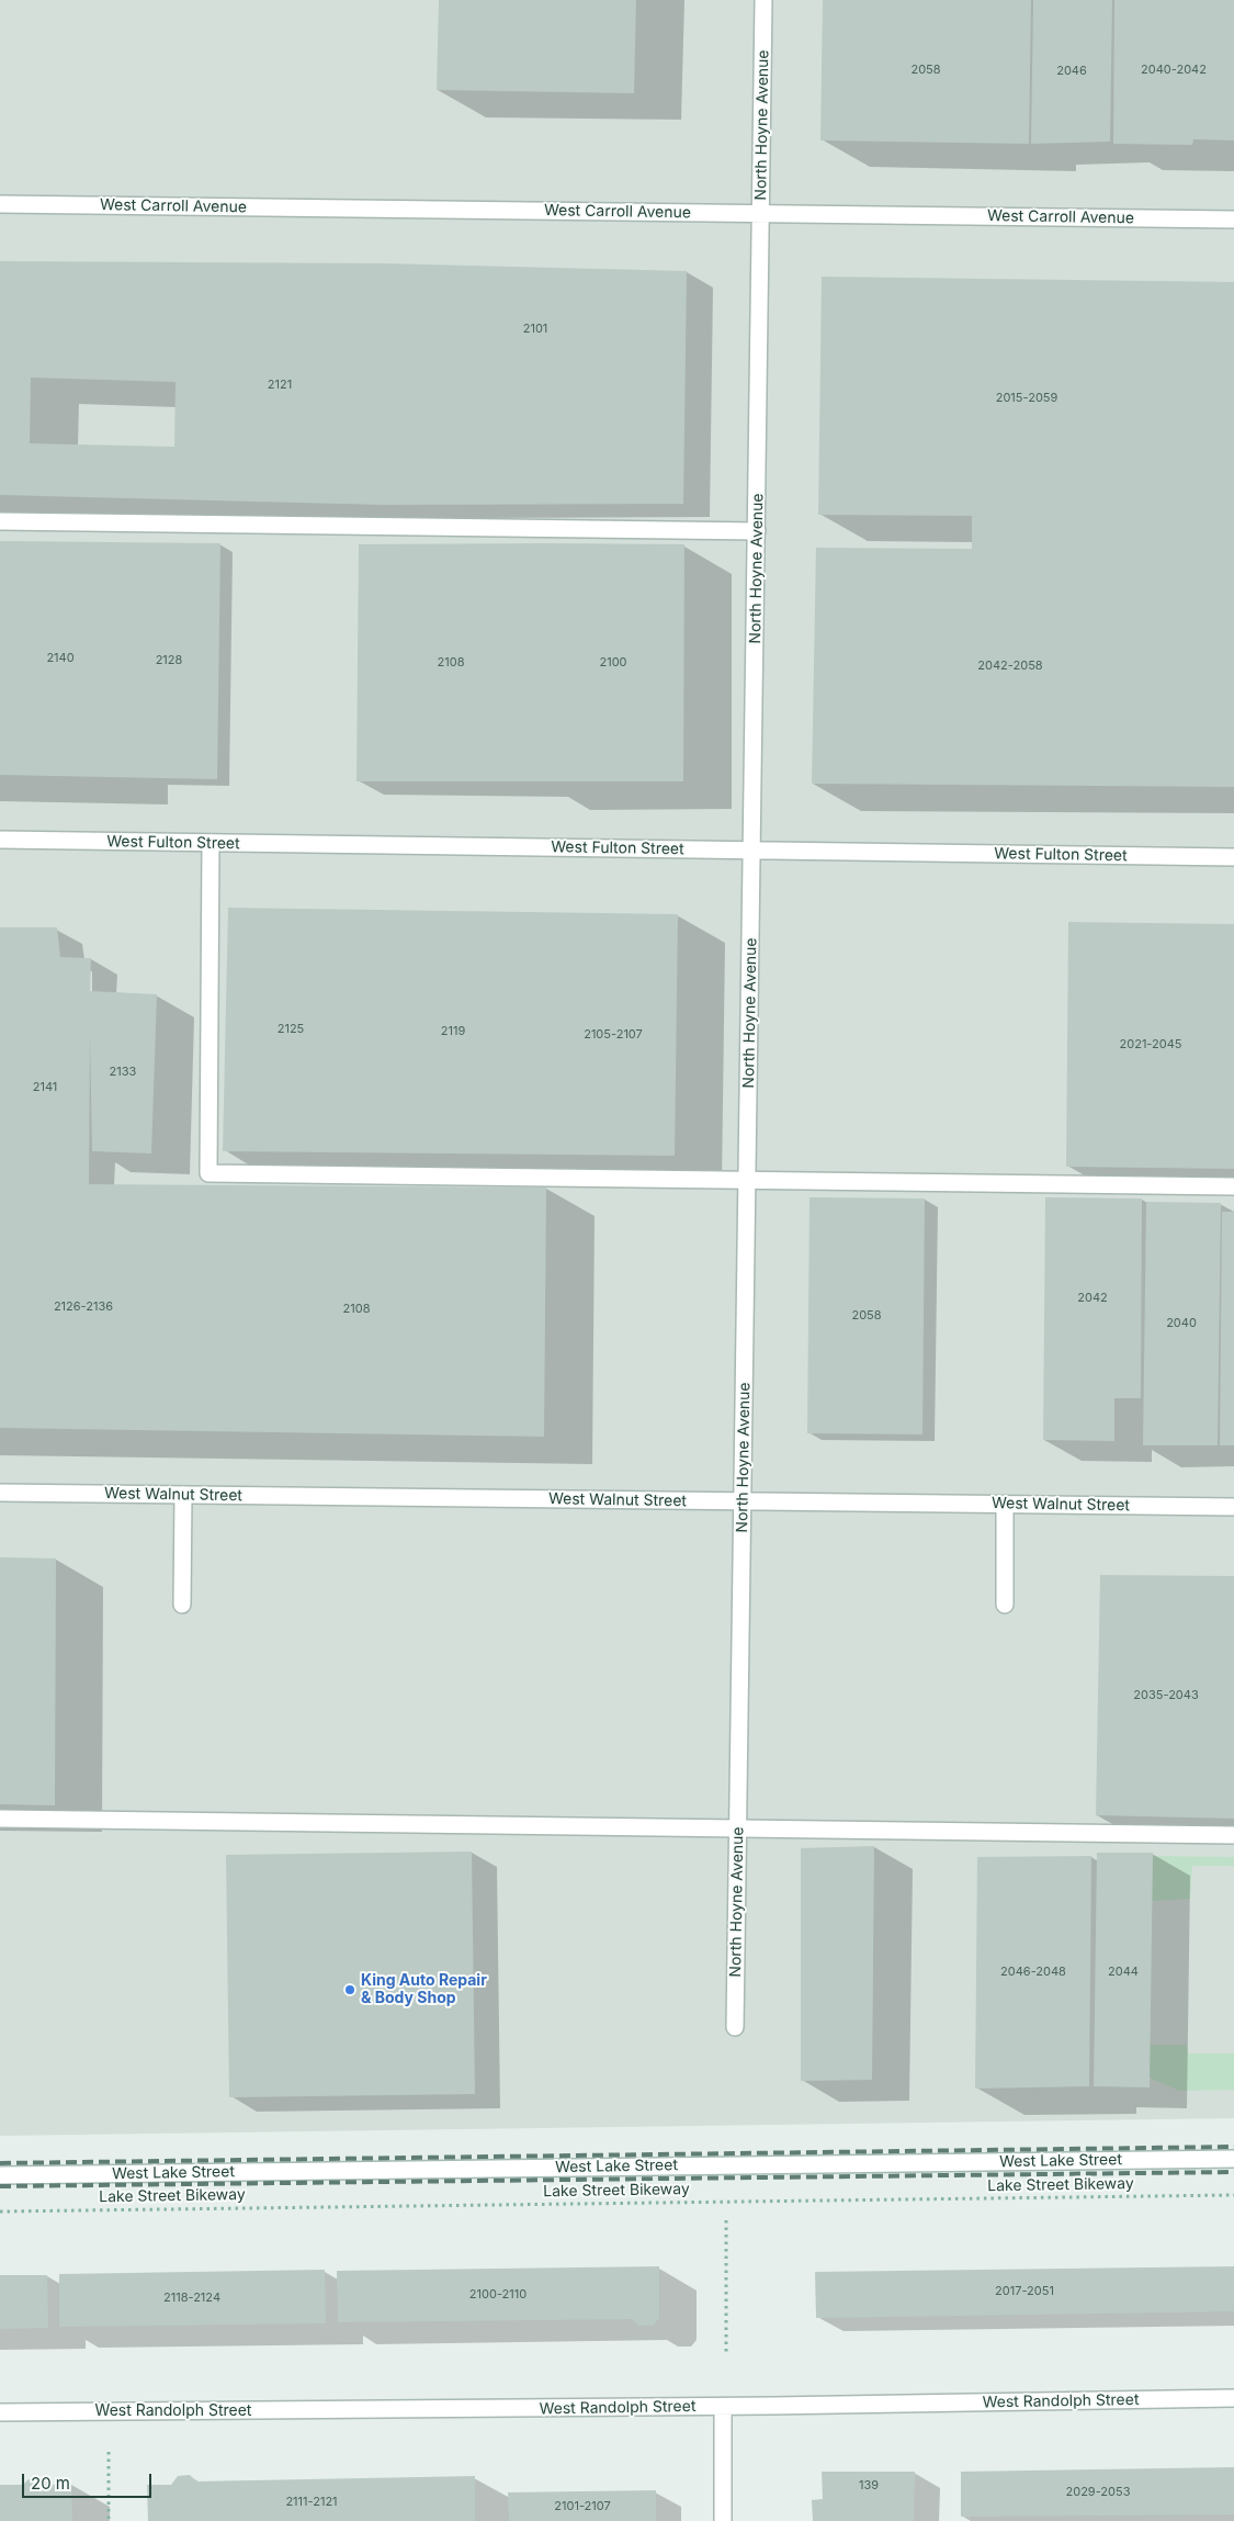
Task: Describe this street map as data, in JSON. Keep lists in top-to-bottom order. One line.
{"streets":{"street":["North Hoyne Avenue","West Carroll Avenue","West Fulton Street","West Walnut Street","West Lake Street","West Randolph Street"],"path":["Lake Street Bikeway"]},"crossings":[["North Hoyne Avenue","West Carroll Avenue"],["North Hoyne Avenue","West Fulton Street"],["North Hoyne Avenue","West Walnut Street"]],"places":["King Auto Repair & Body Shop"],"house_numbers":["2058","2040-2042","2046","2101","2121","2015-2059","2140","2128","2108","2100","2042-2058","2125","2119","2105-2107","2021-2045","2133","2141","2042","2126-2136","2108","2058","2040","2035-2043","2046-2048","2044","2017-2051","2100-2110","2118-2124","139","2029-2053","2111-2121","2101-2107"],"scale_bar":"20 m"}
